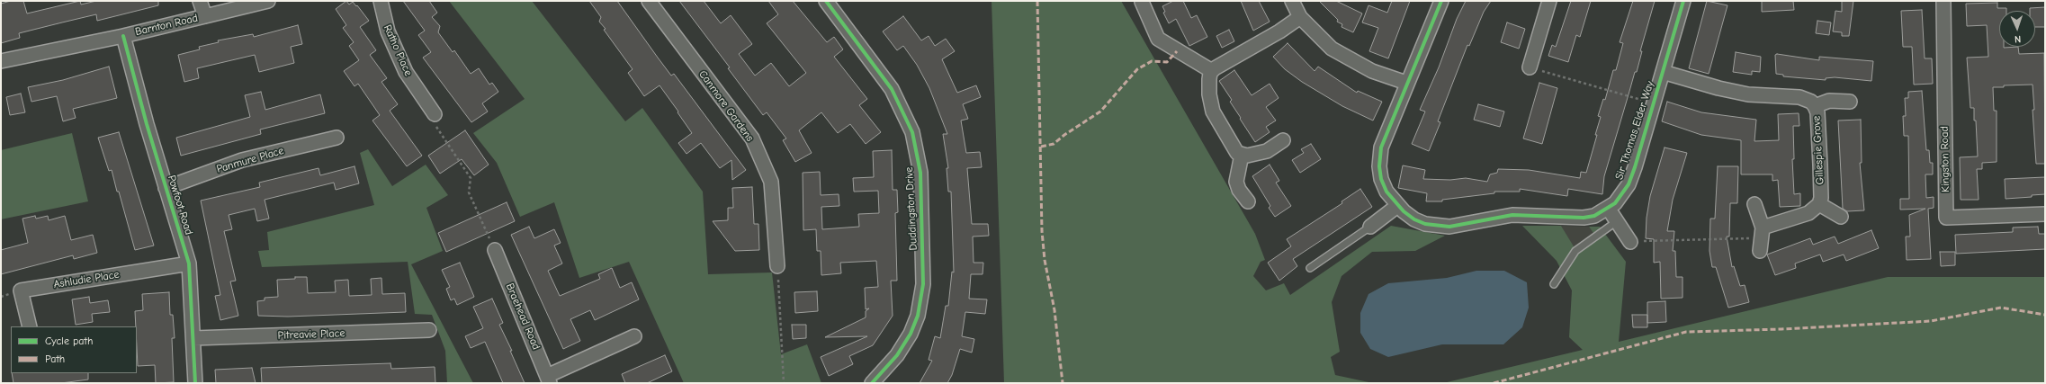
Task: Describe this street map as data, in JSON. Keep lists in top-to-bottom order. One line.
{"streets":{"street":["Barnton Road","Ratho Place","Canmore Gardens","Sir Thomas Elder Way","Gillespie Grove","Kingston Road","Panmure Place","Powfoot Road","Duddingston Drive","Ashludie Place","Braehead Road","Pitreavie Place"]},"crossings":[["Barnton Road","Powfoot Road"],["Sir Thomas Elder Way","Gillespie Grove"],["Panmure Place","Powfoot Road"],["Powfoot Road","Ashludie Place"],["Powfoot Road","Pitreavie Place"]],"legend":["Cycle path","Path"],"north":"bottom"}
